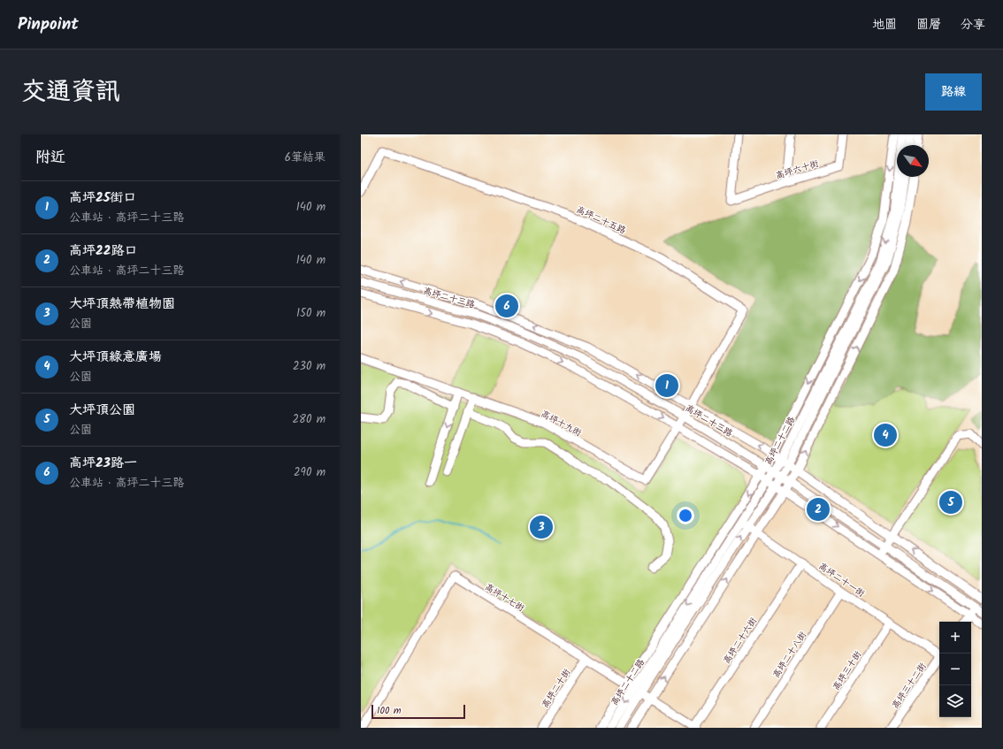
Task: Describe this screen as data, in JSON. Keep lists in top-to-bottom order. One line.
{"streets":{"street":["高坪六十街","高坪二十五路","高坪二十三路","高坪十九街","高坪二十二路","高坪二十一街","高坪十七街","高坪二十六街","高坪二十八街","高坪三十街","高坪三十二街","高坪二十街"]},"crossings":[["高坪二十五路","高坪二十三路"],["高坪二十五路","高坪十九街"],["高坪二十三路","高坪十九街"],["高坪二十三路","高坪二十二路"],["高坪二十二路","高坪二十一街"],["高坪二十二路","高坪十七街"],["高坪二十一街","高坪二十六街"],["高坪二十一街","高坪二十八街"],["高坪二十一街","高坪三十街"],["高坪十七街","高坪二十六街"],["高坪十七街","高坪二十街"]],"scale_bar":"100 m","north":"bottom right","page":{"header":"Pinpoint","nav":["地圖","圖層","分享"],"title":"交通資訊","buttons":"路線","heading":["附近","6筆結果"],"list":[{"mark":"1","name":"高坪25街口","note":"公車站 · 高坪二十三路","value":"140 m"},{"mark":"2","name":"高坪22路口","note":"公車站 · 高坪二十三路","value":"140 m"},{"mark":"3","name":"大坪頂熱帶植物園","note":"公園","value":"150 m"},{"mark":"4","name":"大坪頂綠意廣場","note":"公園","value":"230 m"},{"mark":"5","name":"大坪頂公園","note":"公園","value":"280 m"},{"mark":"6","name":"高坪23路一","note":"公車站 · 高坪二十三路","value":"290 m"}],"pins":["6","1","4","5","2","3"],"map_buttons":["+","−"],"scale":"100 m"}}
